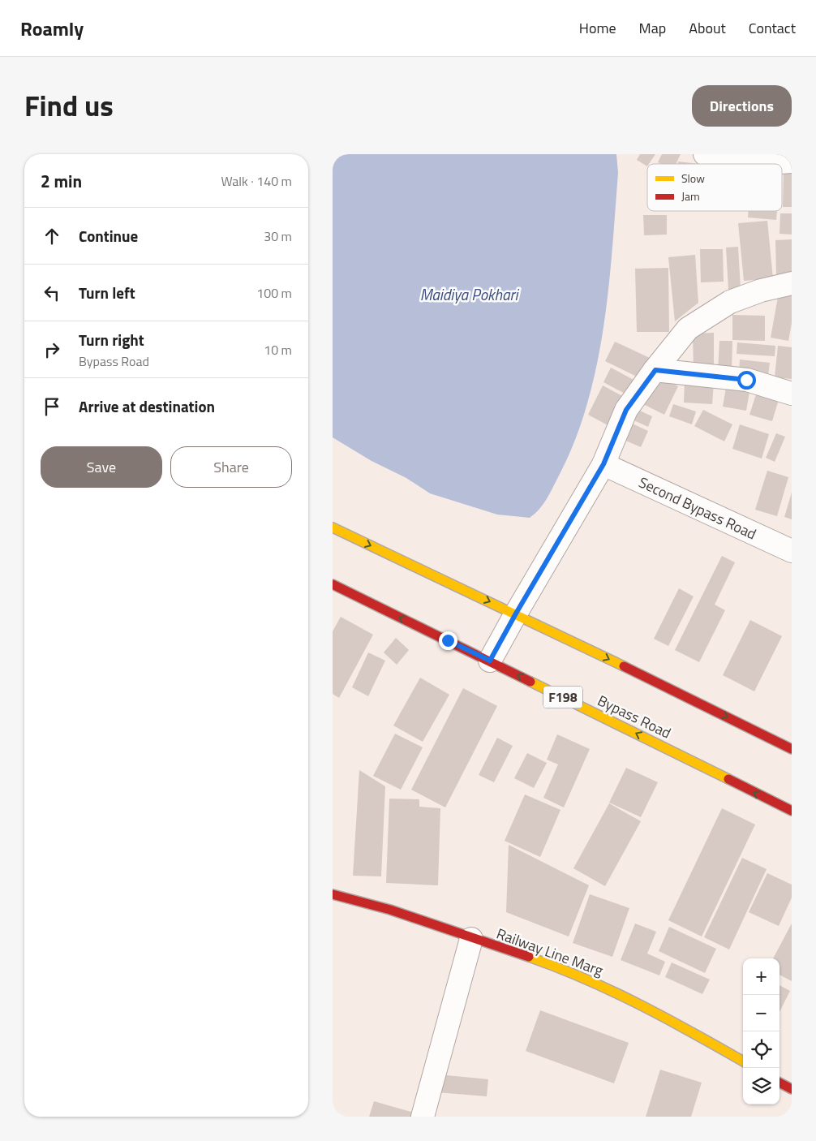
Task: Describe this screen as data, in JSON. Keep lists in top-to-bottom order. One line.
{"streets":{"main road":["F198","Bypass Road","Railway Line Marg"],"street":["Second Bypass Road"]},"water":["Maidiya Pokhari"],"legend":["Slow","Jam"],"page":{"header":"Roamly","nav":["Home","Map","About","Contact"],"title":"Find us","buttons":["Directions",["Save","Share"]],"heading":["2 min","Walk · 140 m"],"list":[["Continue","30 m"],["Turn left","100 m"],["Turn right","Bypass Road","10 m"],"Arrive at destination"],"map_buttons":["+","−"]}}
